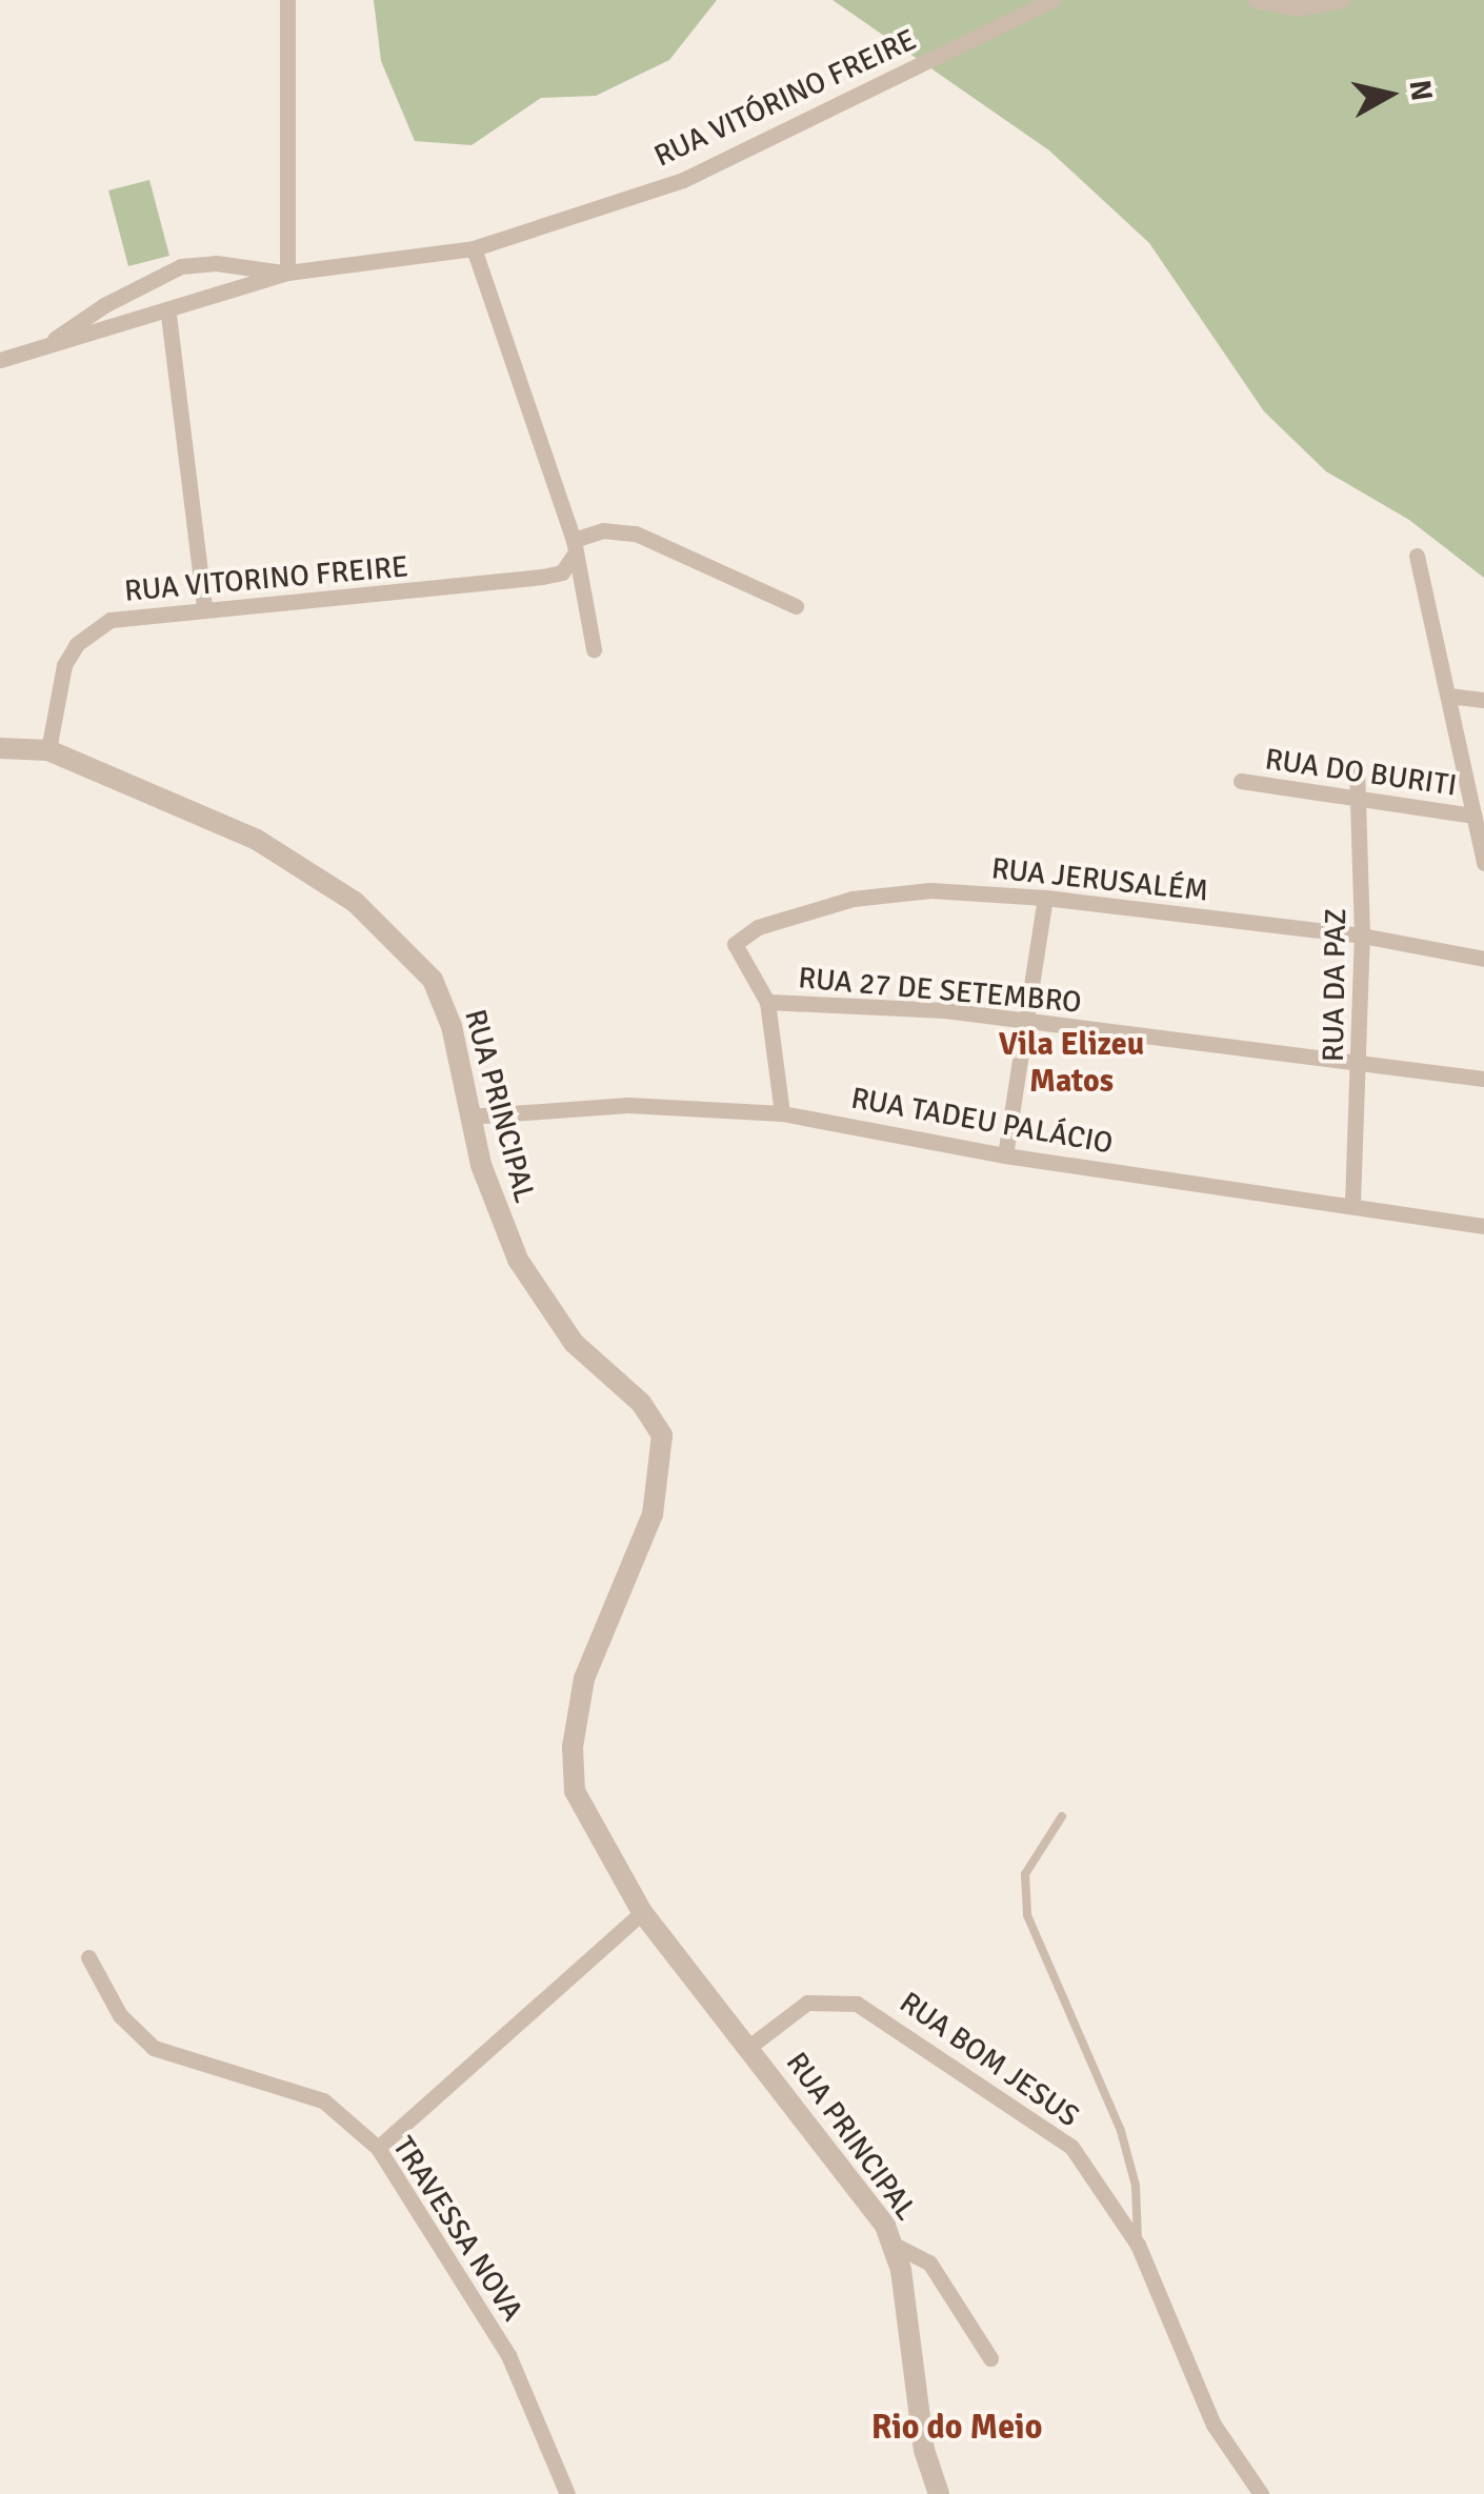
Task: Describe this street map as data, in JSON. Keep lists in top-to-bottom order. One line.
{"streets":{"street":["RUA VITÓRINO FREIRE","RUA VITORINO FREIRE","RUA DO BURITI","RUA JERUSALÉM","RUA DA PAZ","RUA 27 DE SETEMBRO","RUA PRINCIPAL","RUA TADEU PALÁCIO","RUA BOM JESUS","TRAVESSA NOVA"]},"crossings":[["RUA VITORINO FREIRE","RUA PRINCIPAL"],["RUA DO BURITI","RUA DA PAZ"],["RUA JERUSALÉM","RUA DA PAZ"],["RUA JERUSALÉM","RUA 27 DE SETEMBRO"],["RUA DA PAZ","RUA 27 DE SETEMBRO"],["RUA DA PAZ","RUA TADEU PALÁCIO"],["RUA PRINCIPAL","RUA TADEU PALÁCIO"],["RUA PRINCIPAL","RUA BOM JESUS"]],"districts":["Vila Elizeu Matos","Rio do Meio"],"north":"right"}
